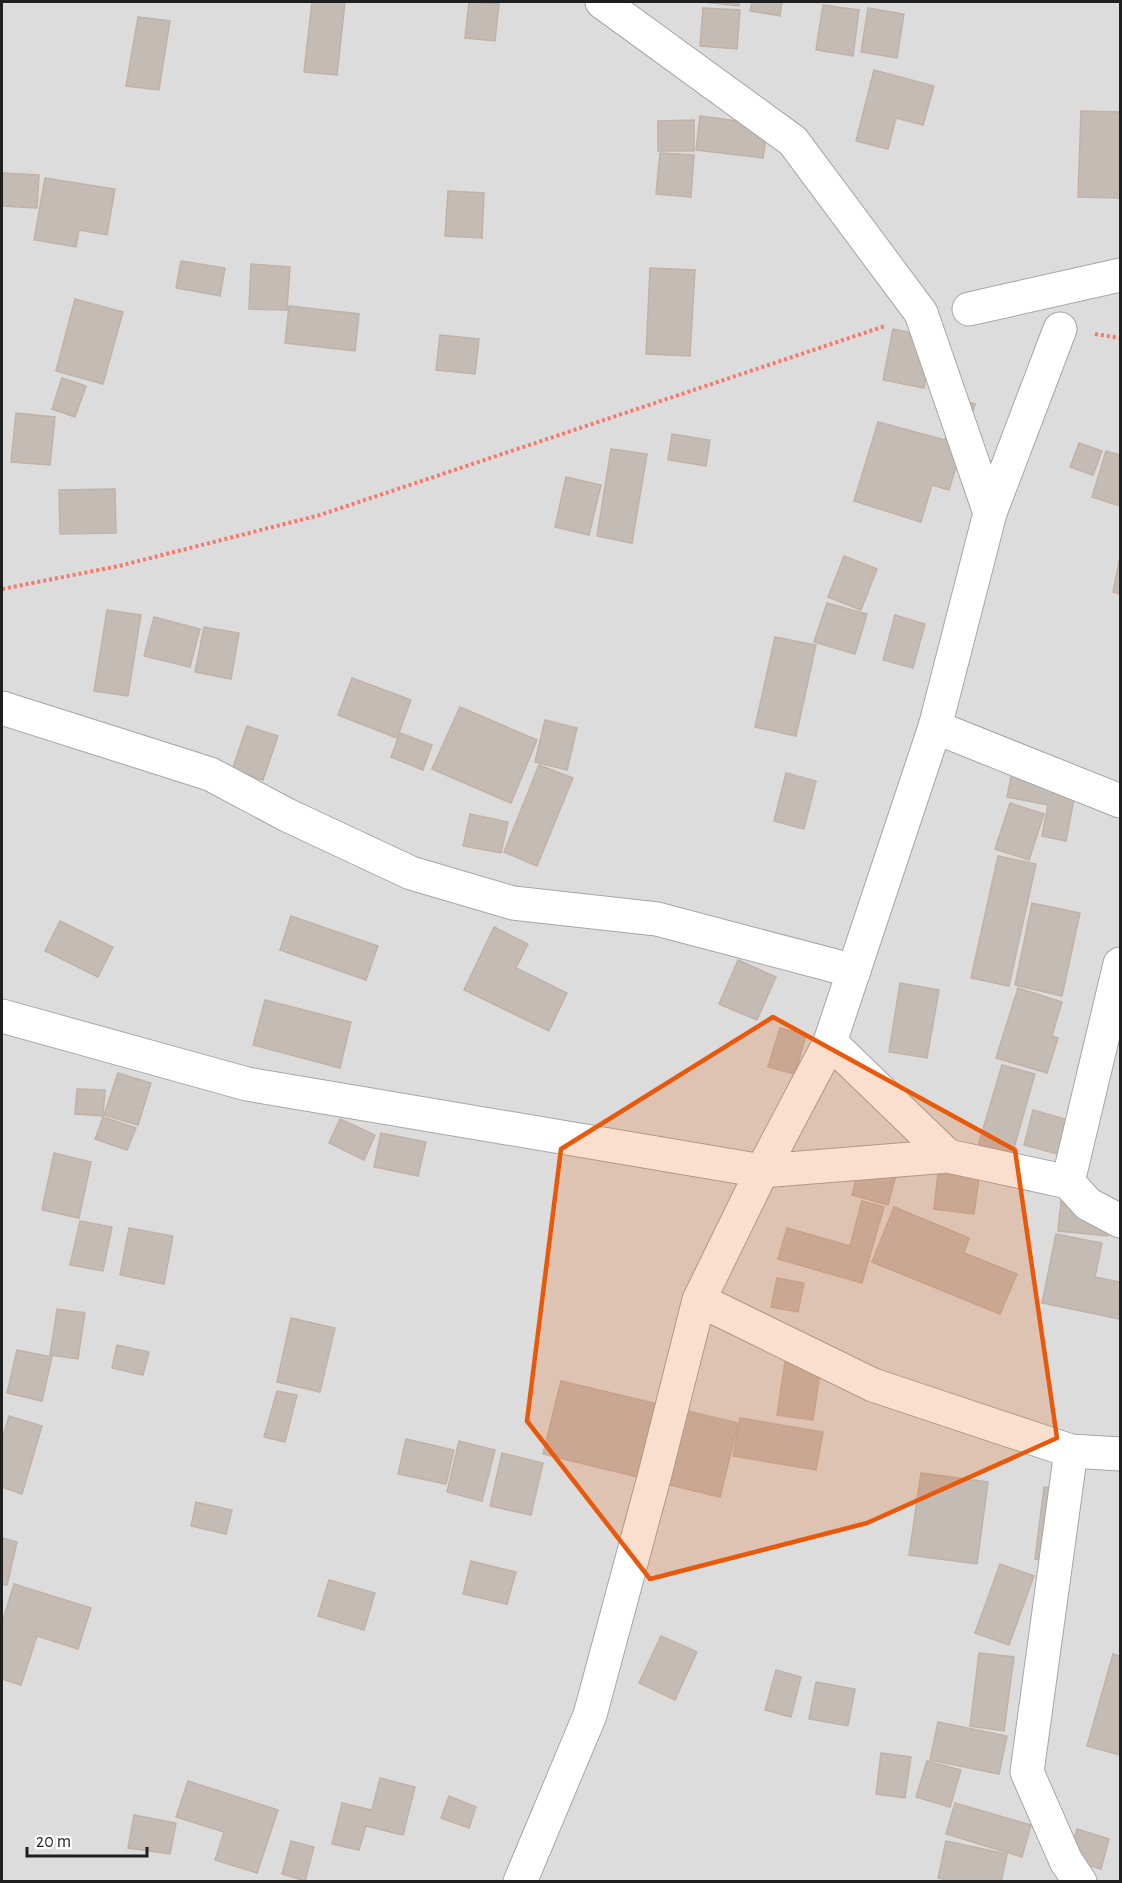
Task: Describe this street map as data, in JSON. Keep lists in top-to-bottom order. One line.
{"scale_bar":"20 m"}
